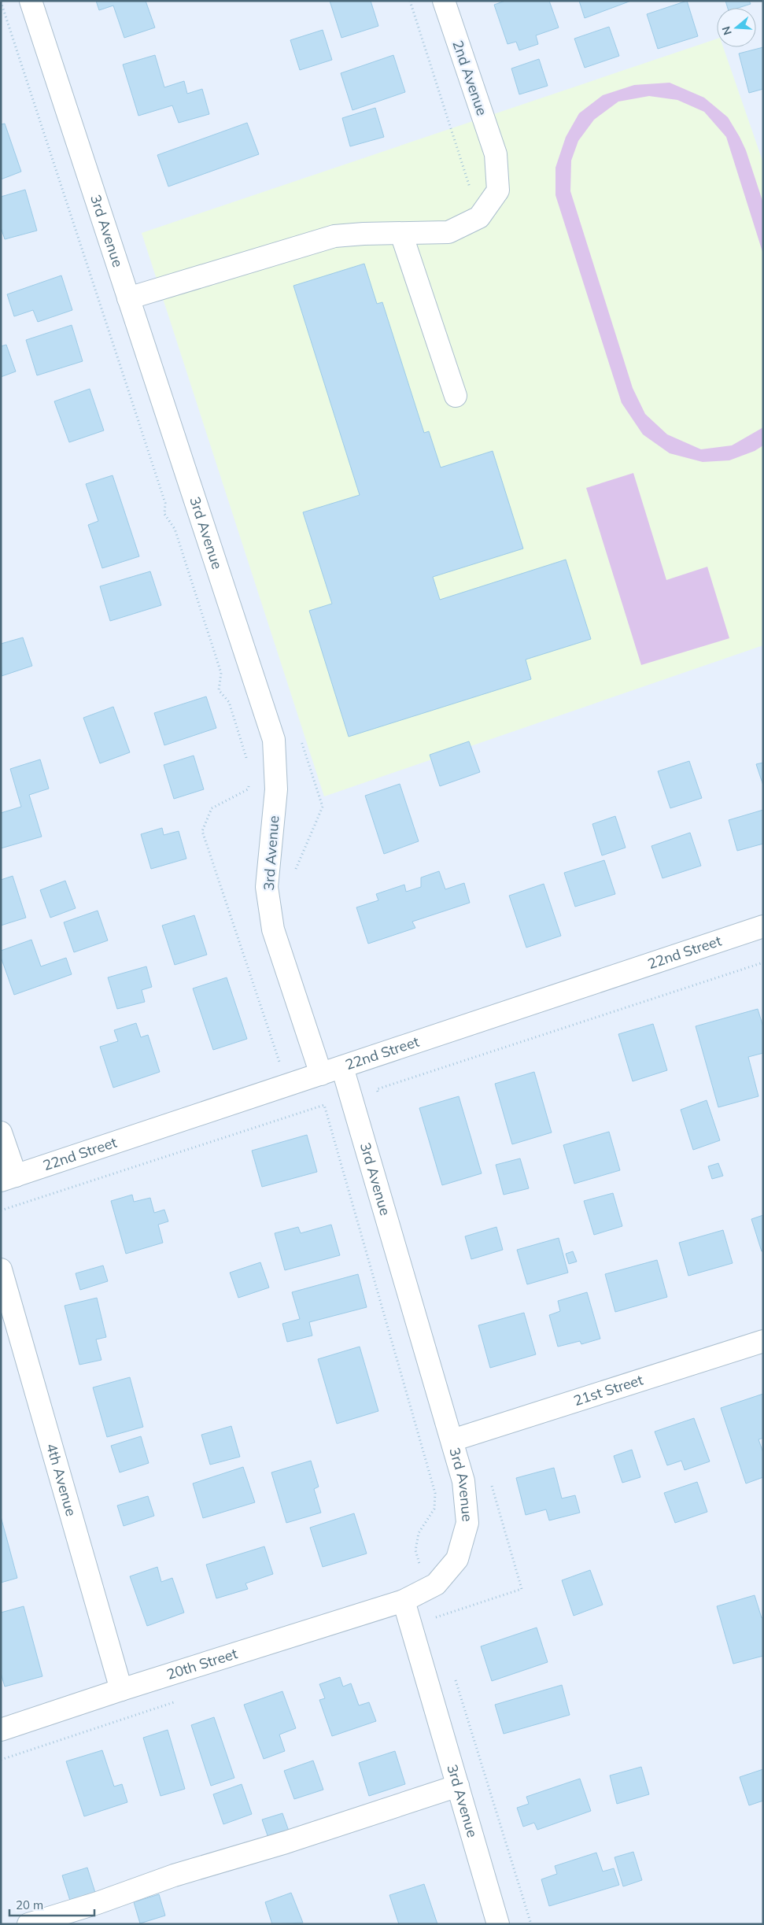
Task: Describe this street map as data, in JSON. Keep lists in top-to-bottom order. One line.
{"streets":{"street":["2nd Avenue","3rd Avenue","22nd Street","21st Street","4th Avenue","20th Street"]},"crossings":[["3rd Avenue","22nd Street"],["3rd Avenue","21st Street"],["3rd Avenue","20th Street"],["4th Avenue","20th Street"]],"scale_bar":"20 m","north":"left"}
